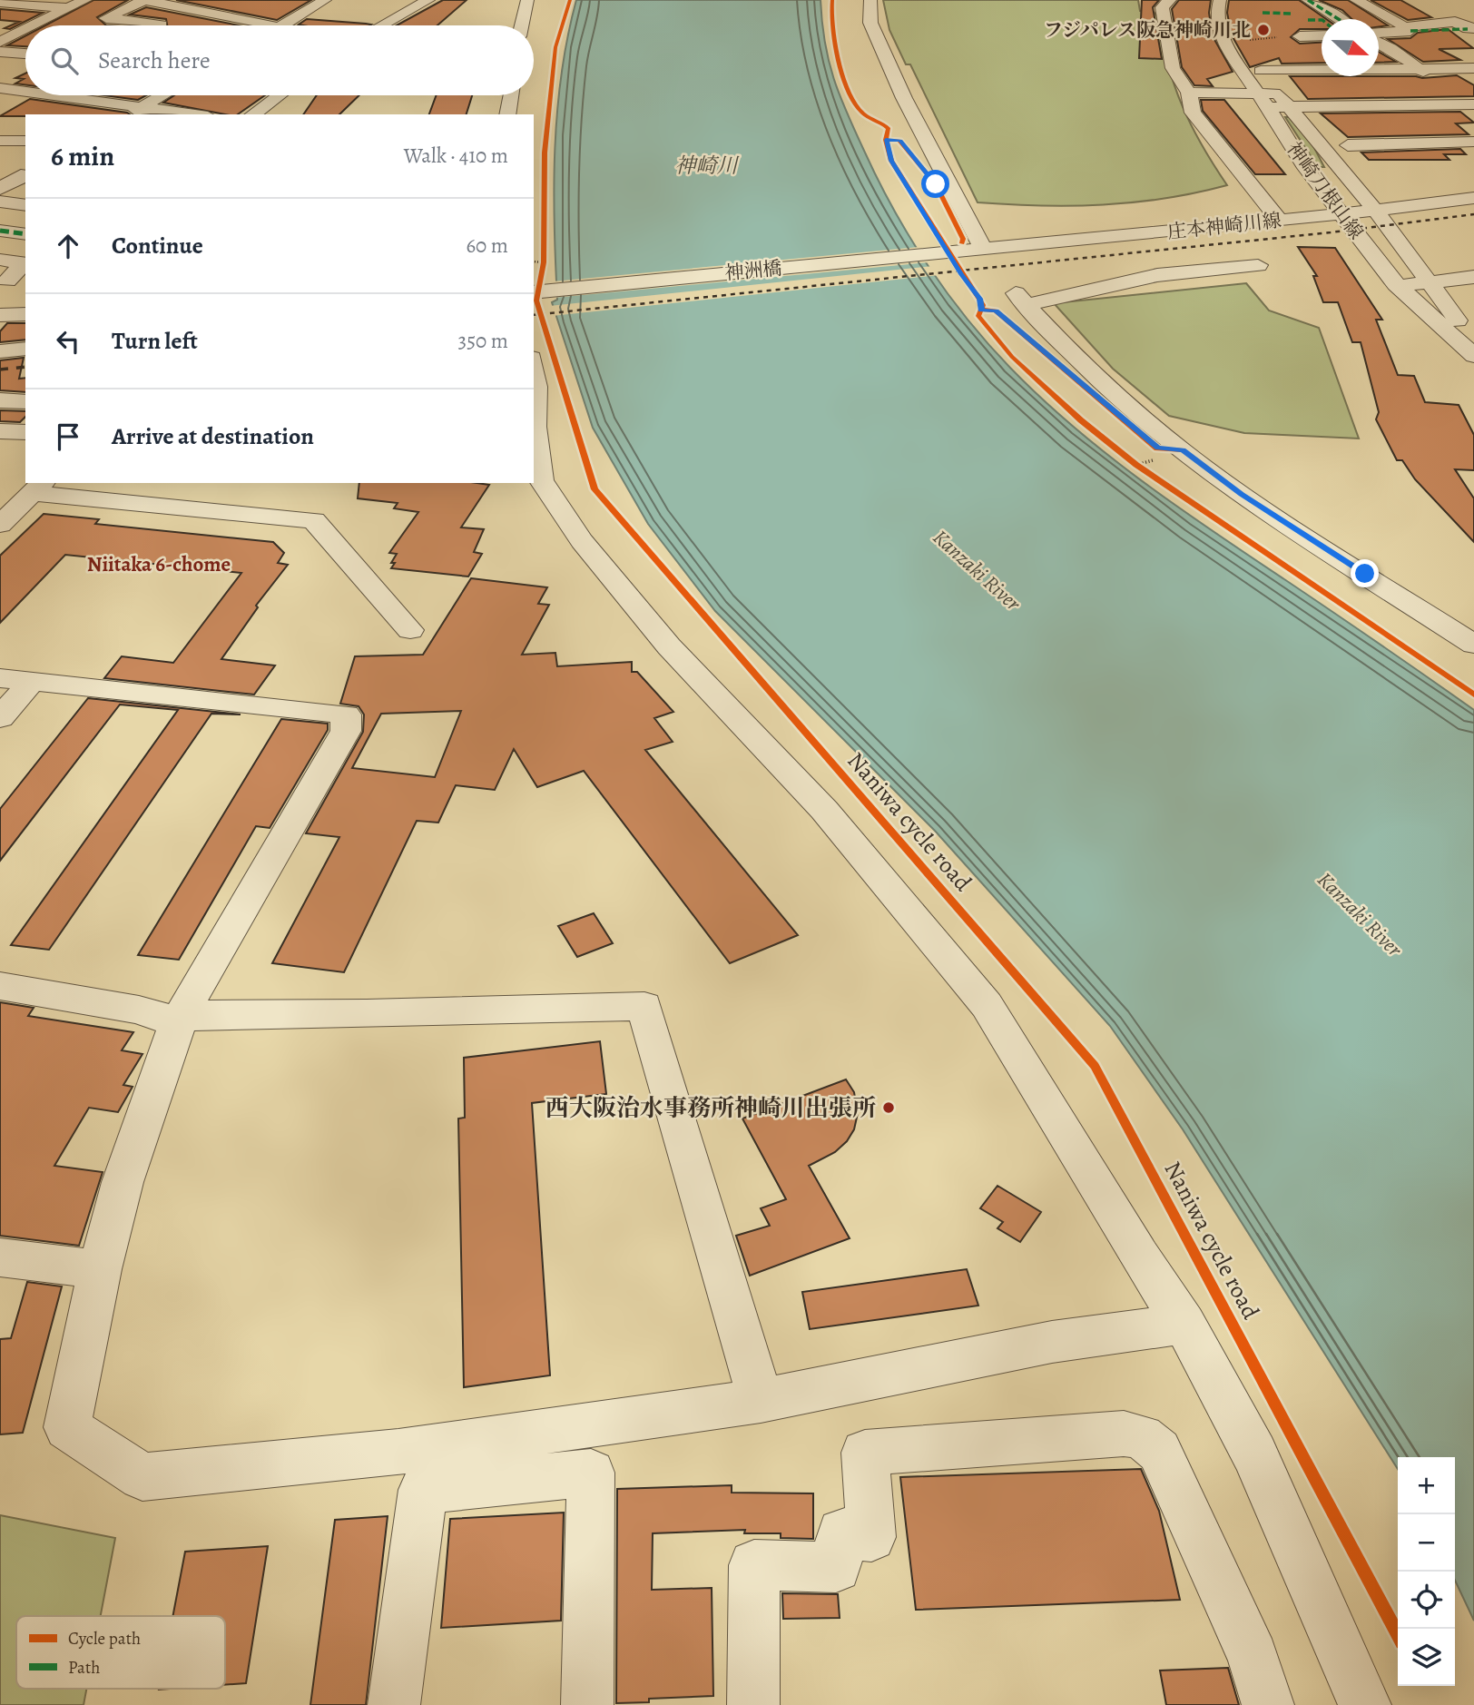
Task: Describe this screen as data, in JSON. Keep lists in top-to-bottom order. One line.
{"streets":{"street":["神崎刀根山線","庄本神崎川線","神洲橋"],"cycle path":["Naniwa cycle road"]},"crossings":[["神崎刀根山線","庄本神崎川線"],["庄本神崎川線","神洲橋"]],"districts":["Niitaka 6-chome"],"water":["神崎川","Kanzaki River"],"places":["フジパレス阪急神崎川北","西大阪治水事務所神崎川出張所"],"legend":["Cycle path","Path"],"north":"right","page":{"search":"Search here","heading":["6 min","Walk · 410 m"],"list":[["Continue","60 m"],["Turn left","350 m"],"Arrive at destination"],"map_buttons":["+","−"]}}
